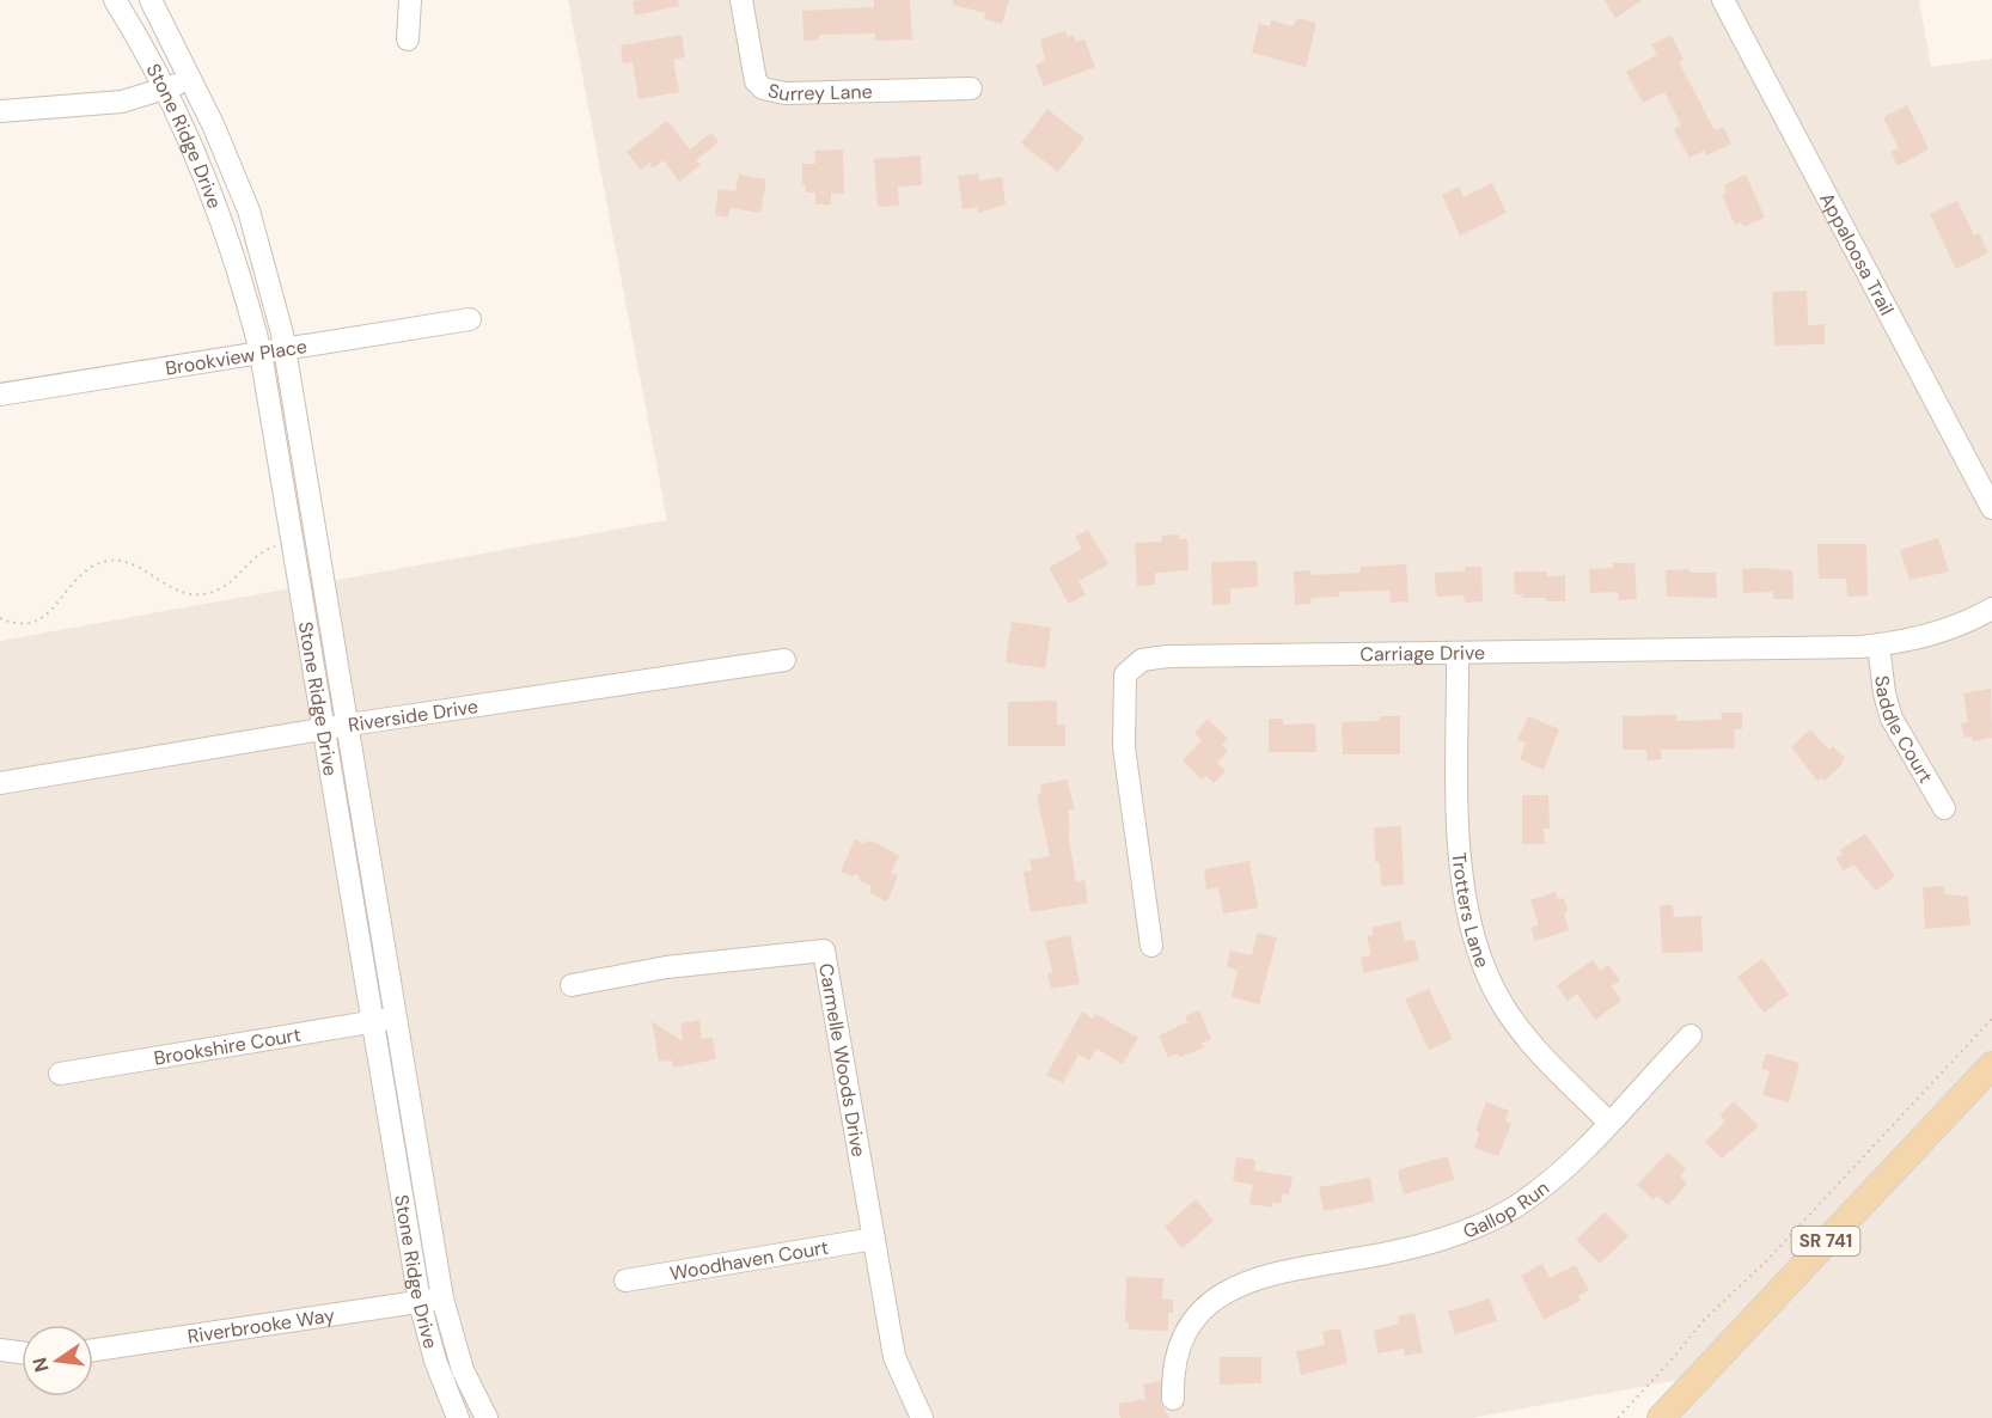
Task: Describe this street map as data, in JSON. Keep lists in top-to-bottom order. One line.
{"streets":{"main road":["SR 741"],"street":["Surrey Lane","Stone Ridge Drive","Appaloosa Trail","Brookview Place","Carriage Drive","Riverside Drive","Saddle Court","Trotters Lane","Brookshire Court","Carmelle Woods Drive","Gallop Run","Woodhaven Court","Riverbrooke Way"]},"crossings":[["Stone Ridge Drive","Brookview Place"],["Stone Ridge Drive","Riverside Drive"],["Stone Ridge Drive","Brookshire Court"],["Stone Ridge Drive","Riverbrooke Way"],["Carriage Drive","Saddle Court"],["Carriage Drive","Trotters Lane"],["Trotters Lane","Gallop Run"],["Carmelle Woods Drive","Woodhaven Court"]],"north":"left"}
